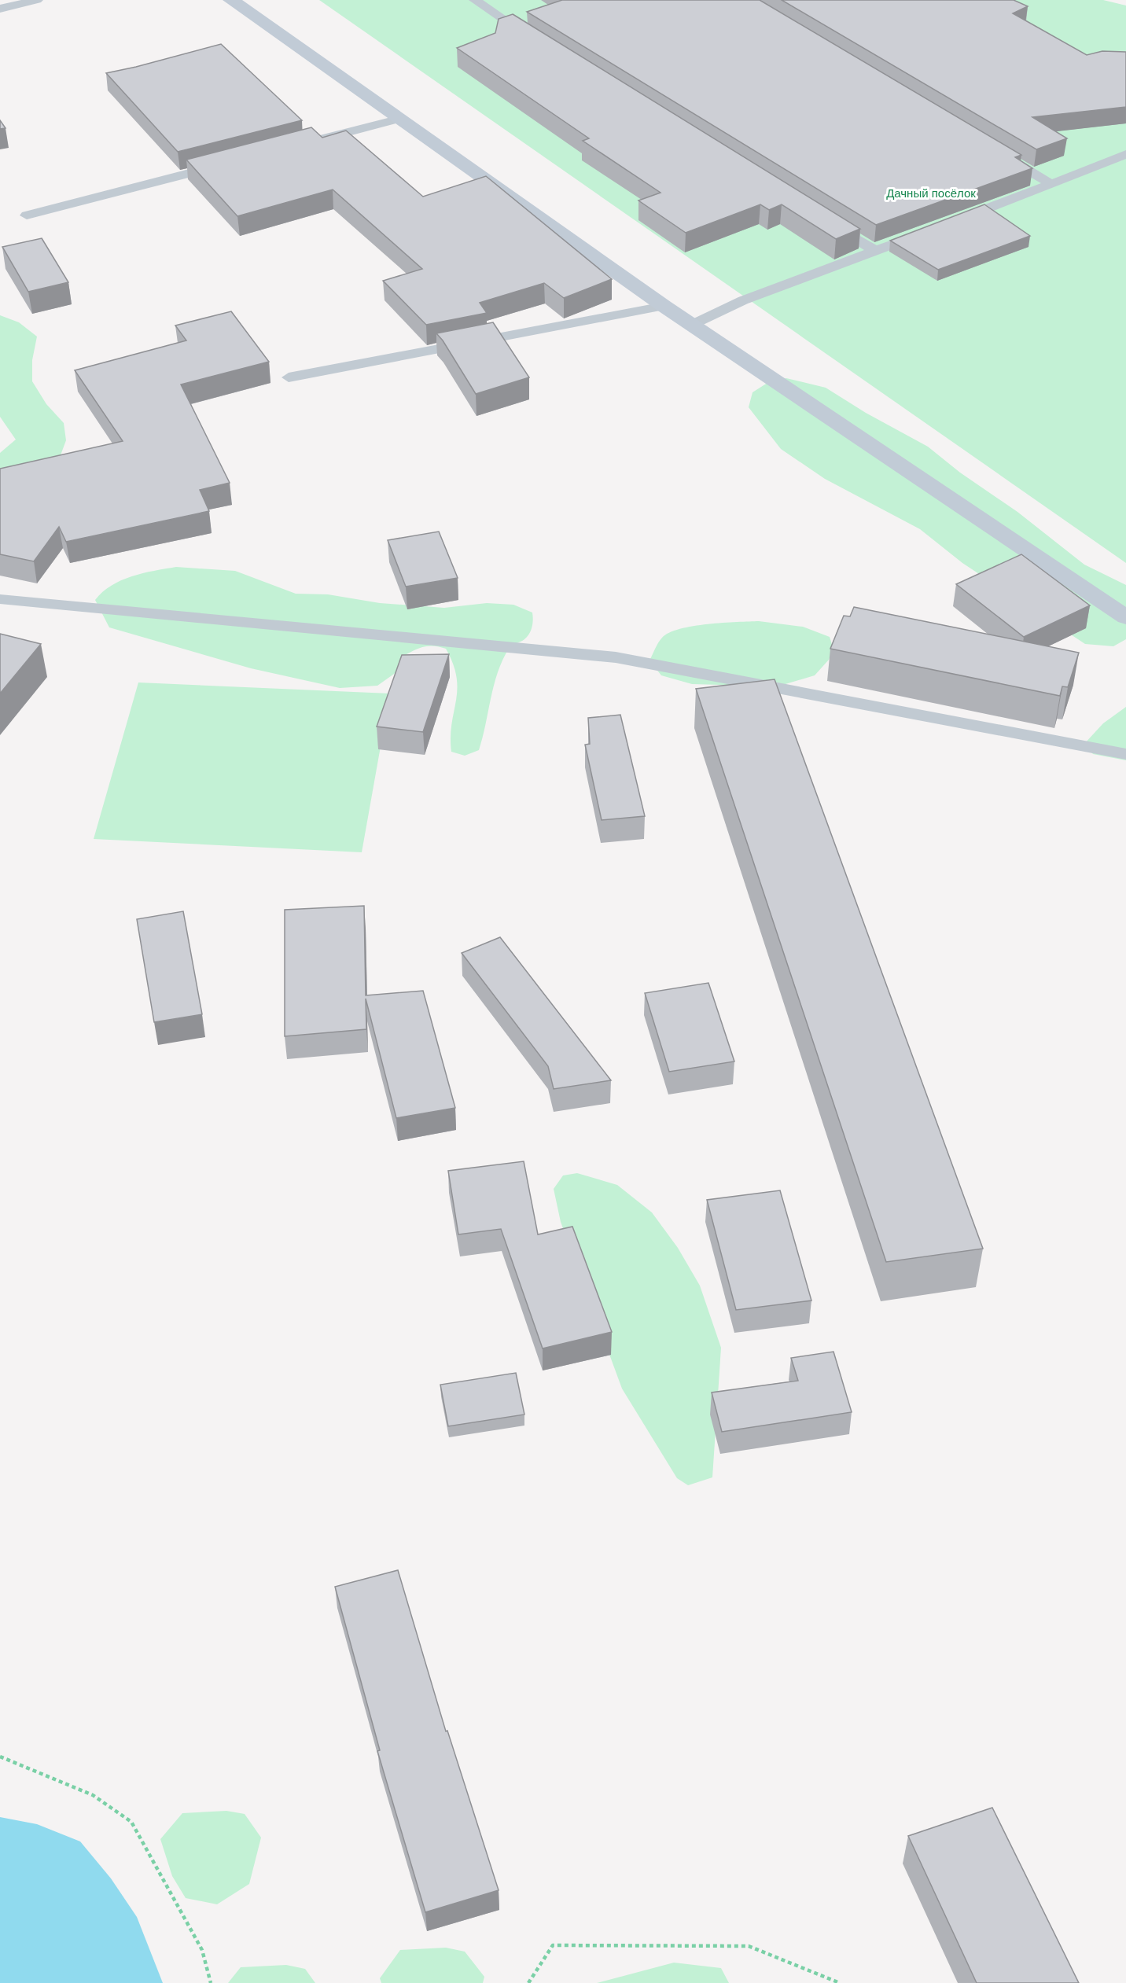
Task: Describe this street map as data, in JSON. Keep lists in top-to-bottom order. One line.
{"parks":["Дачный посёлок"]}
